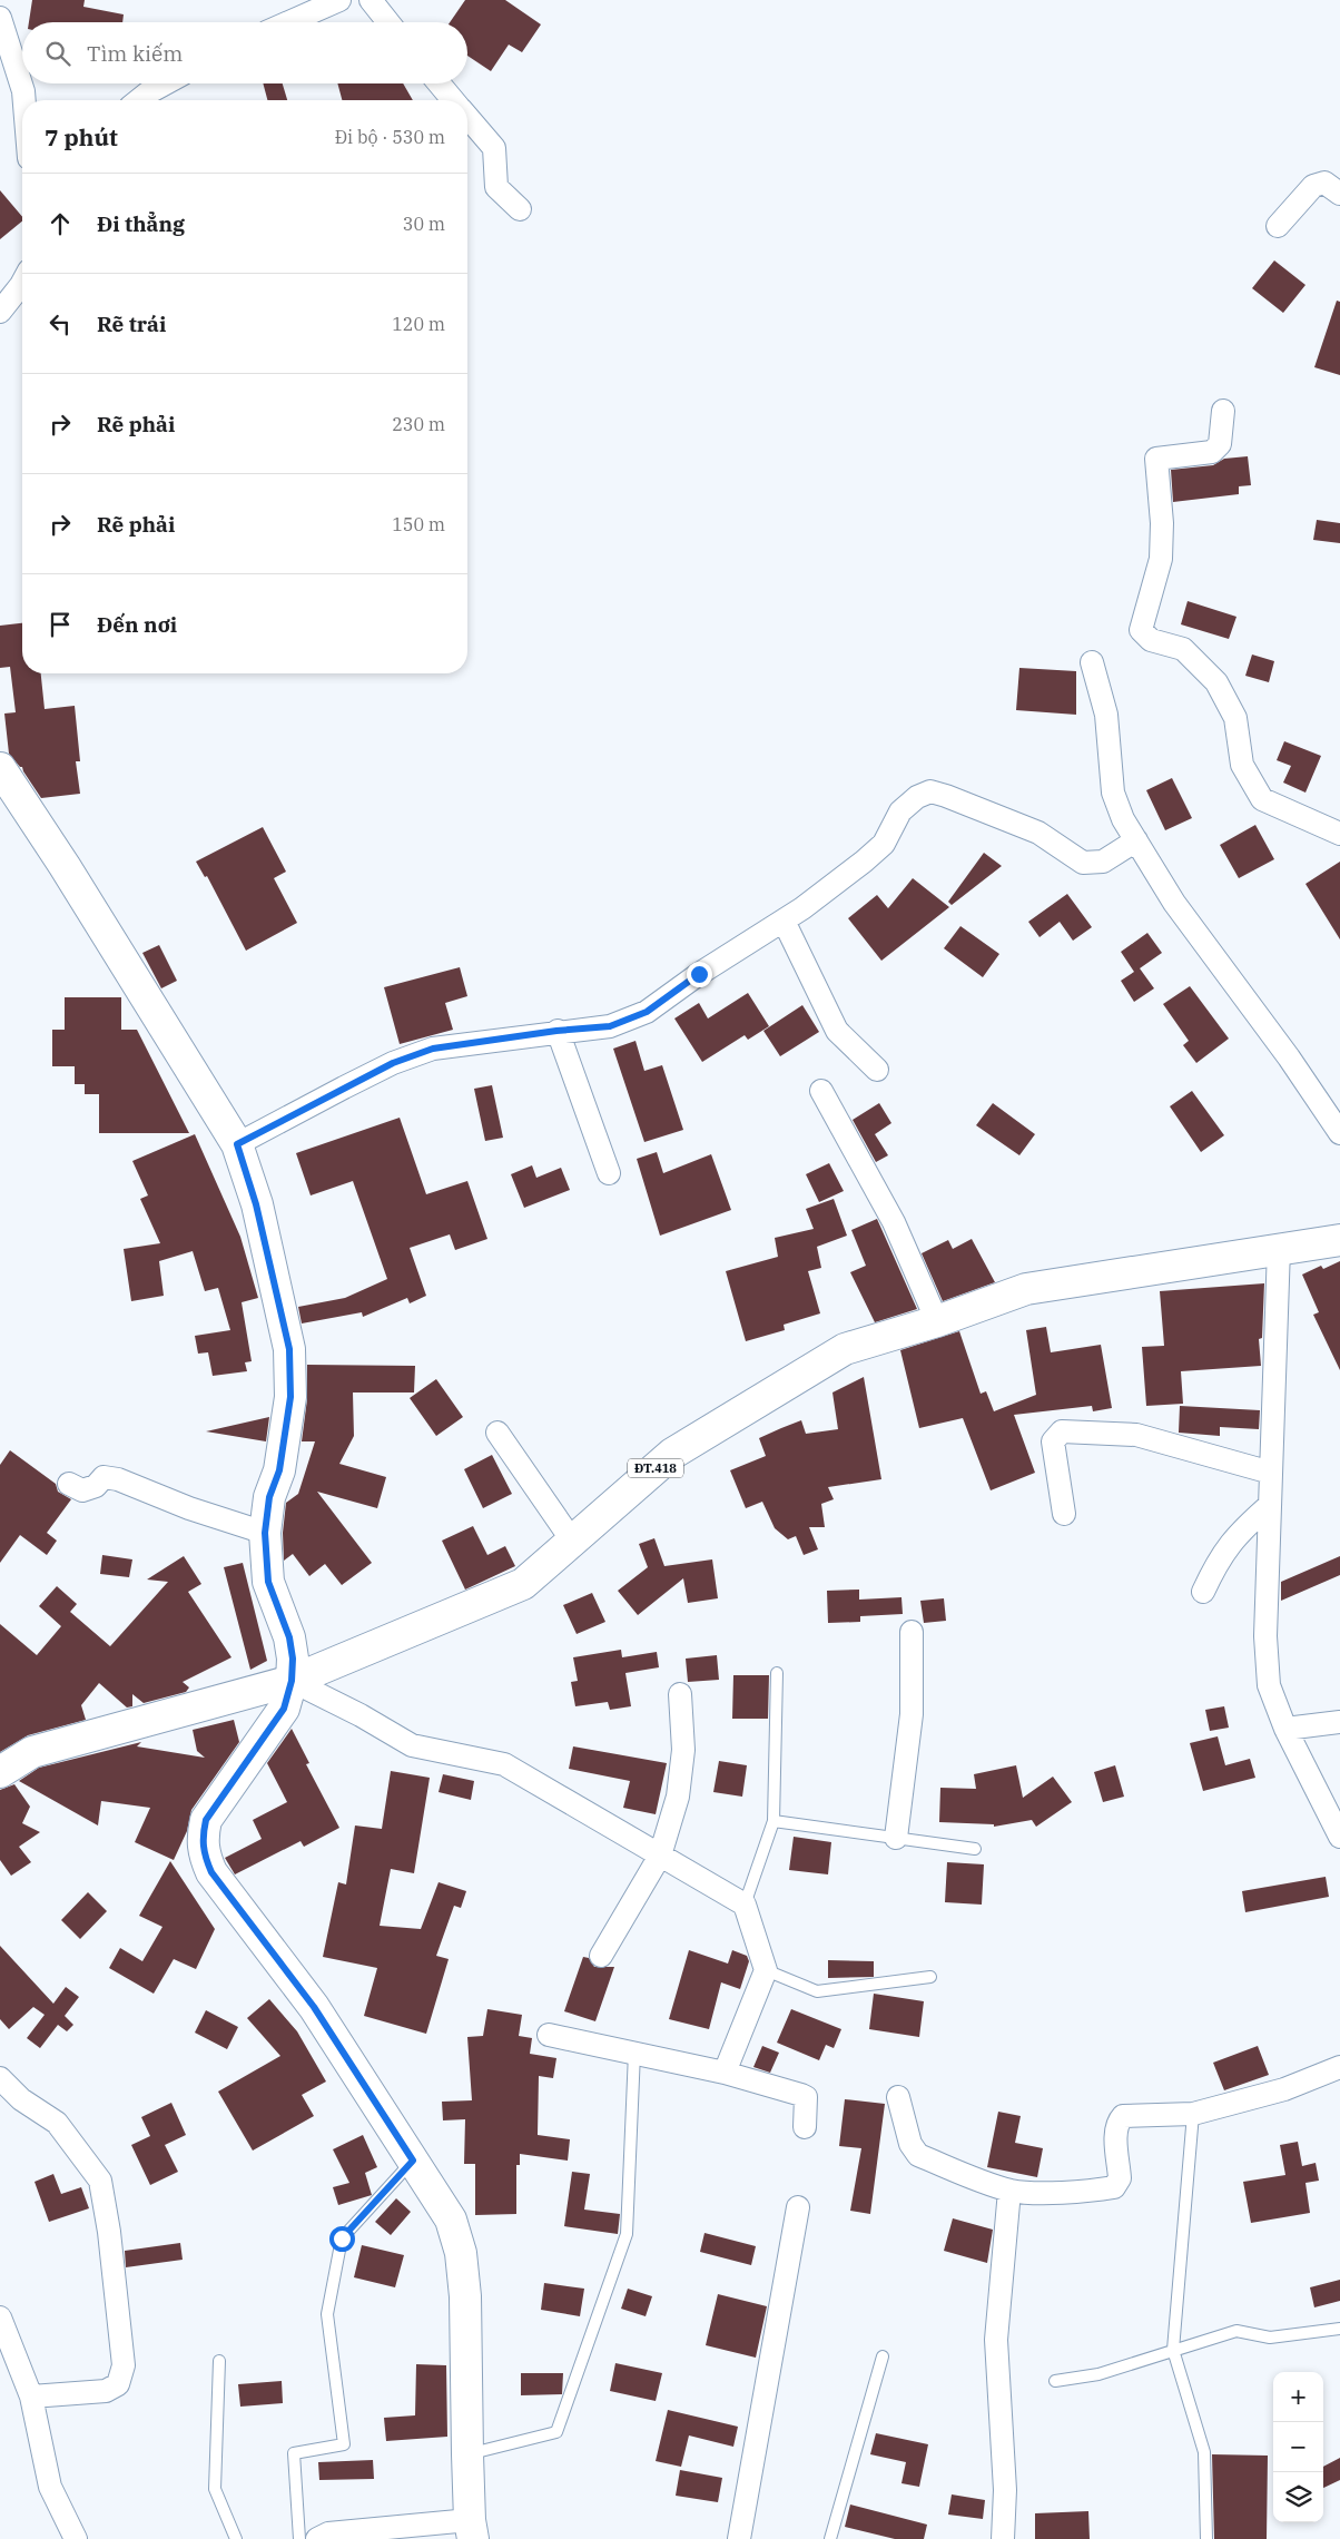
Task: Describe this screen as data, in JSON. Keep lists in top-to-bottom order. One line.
{"streets":{"street":["ĐT.418"]},"page":{"search":"Tìm kiếm","heading":["7 phút","Đi bộ · 530 m"],"list":[["Đi thẳng","30 m"],["Rẽ trái","120 m"],["Rẽ phải","230 m"],["Rẽ phải","150 m"],"Đến nơi"],"map_buttons":["+","−"]}}
